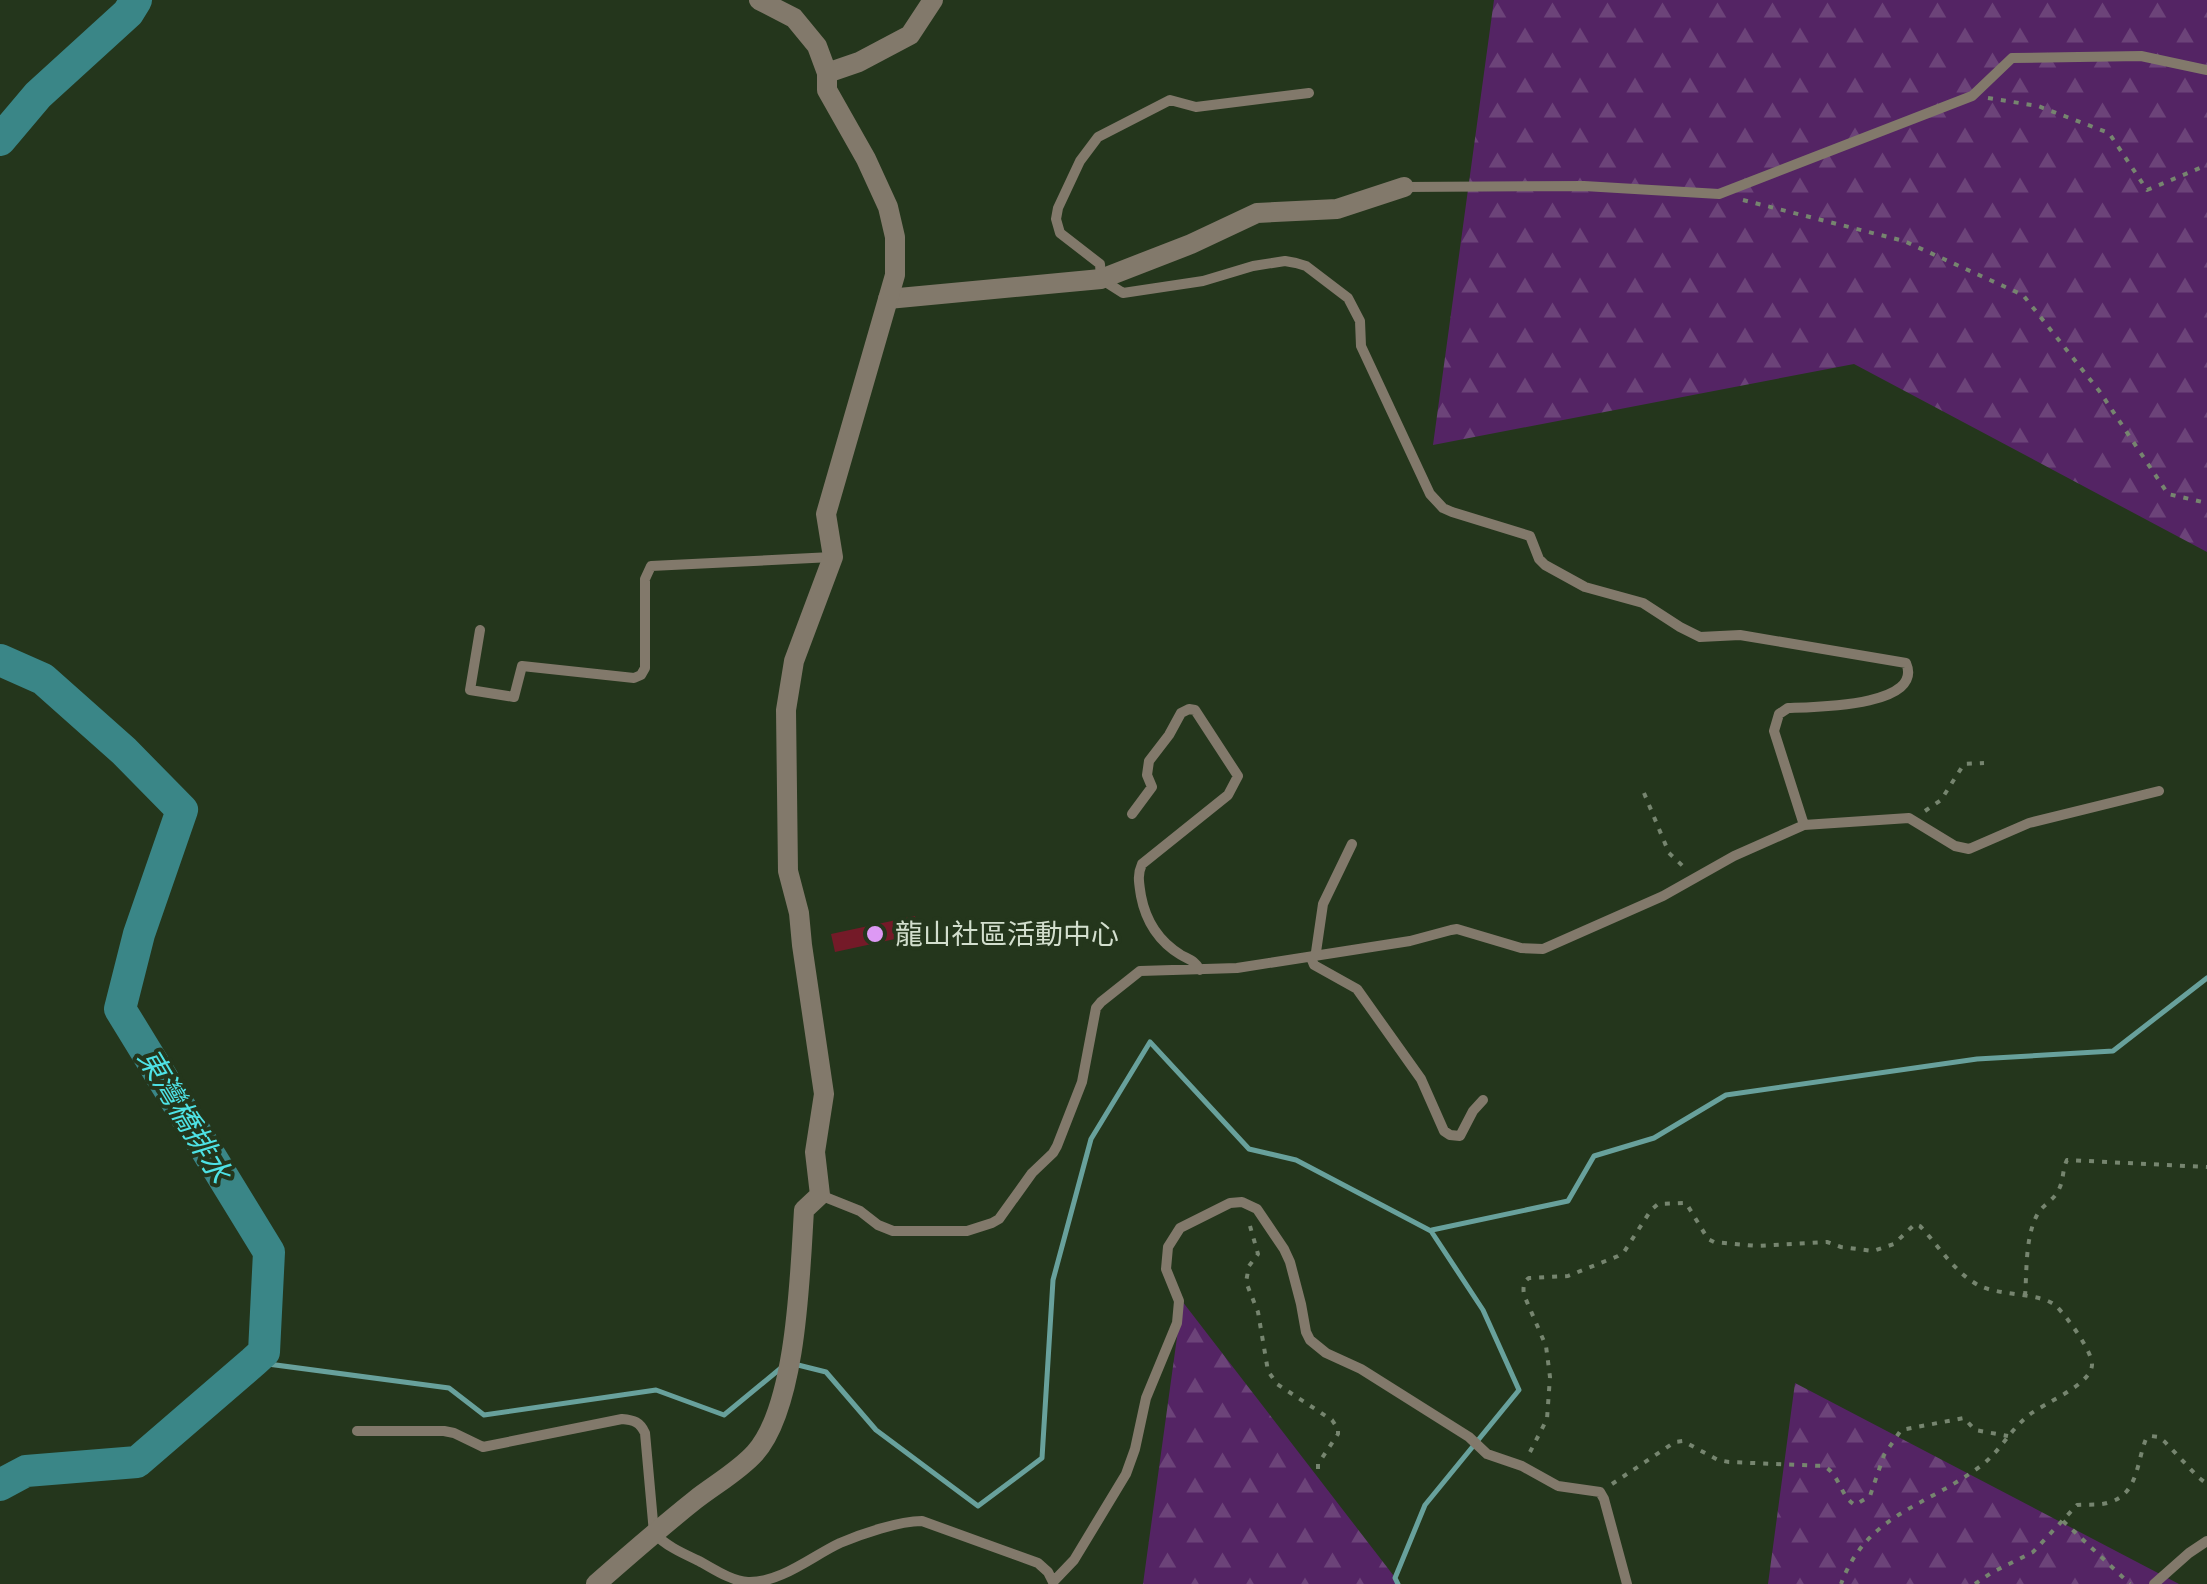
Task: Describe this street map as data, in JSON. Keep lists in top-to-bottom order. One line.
{"water":["東灣橋排水"],"places":["龍山社區活動中心"]}
